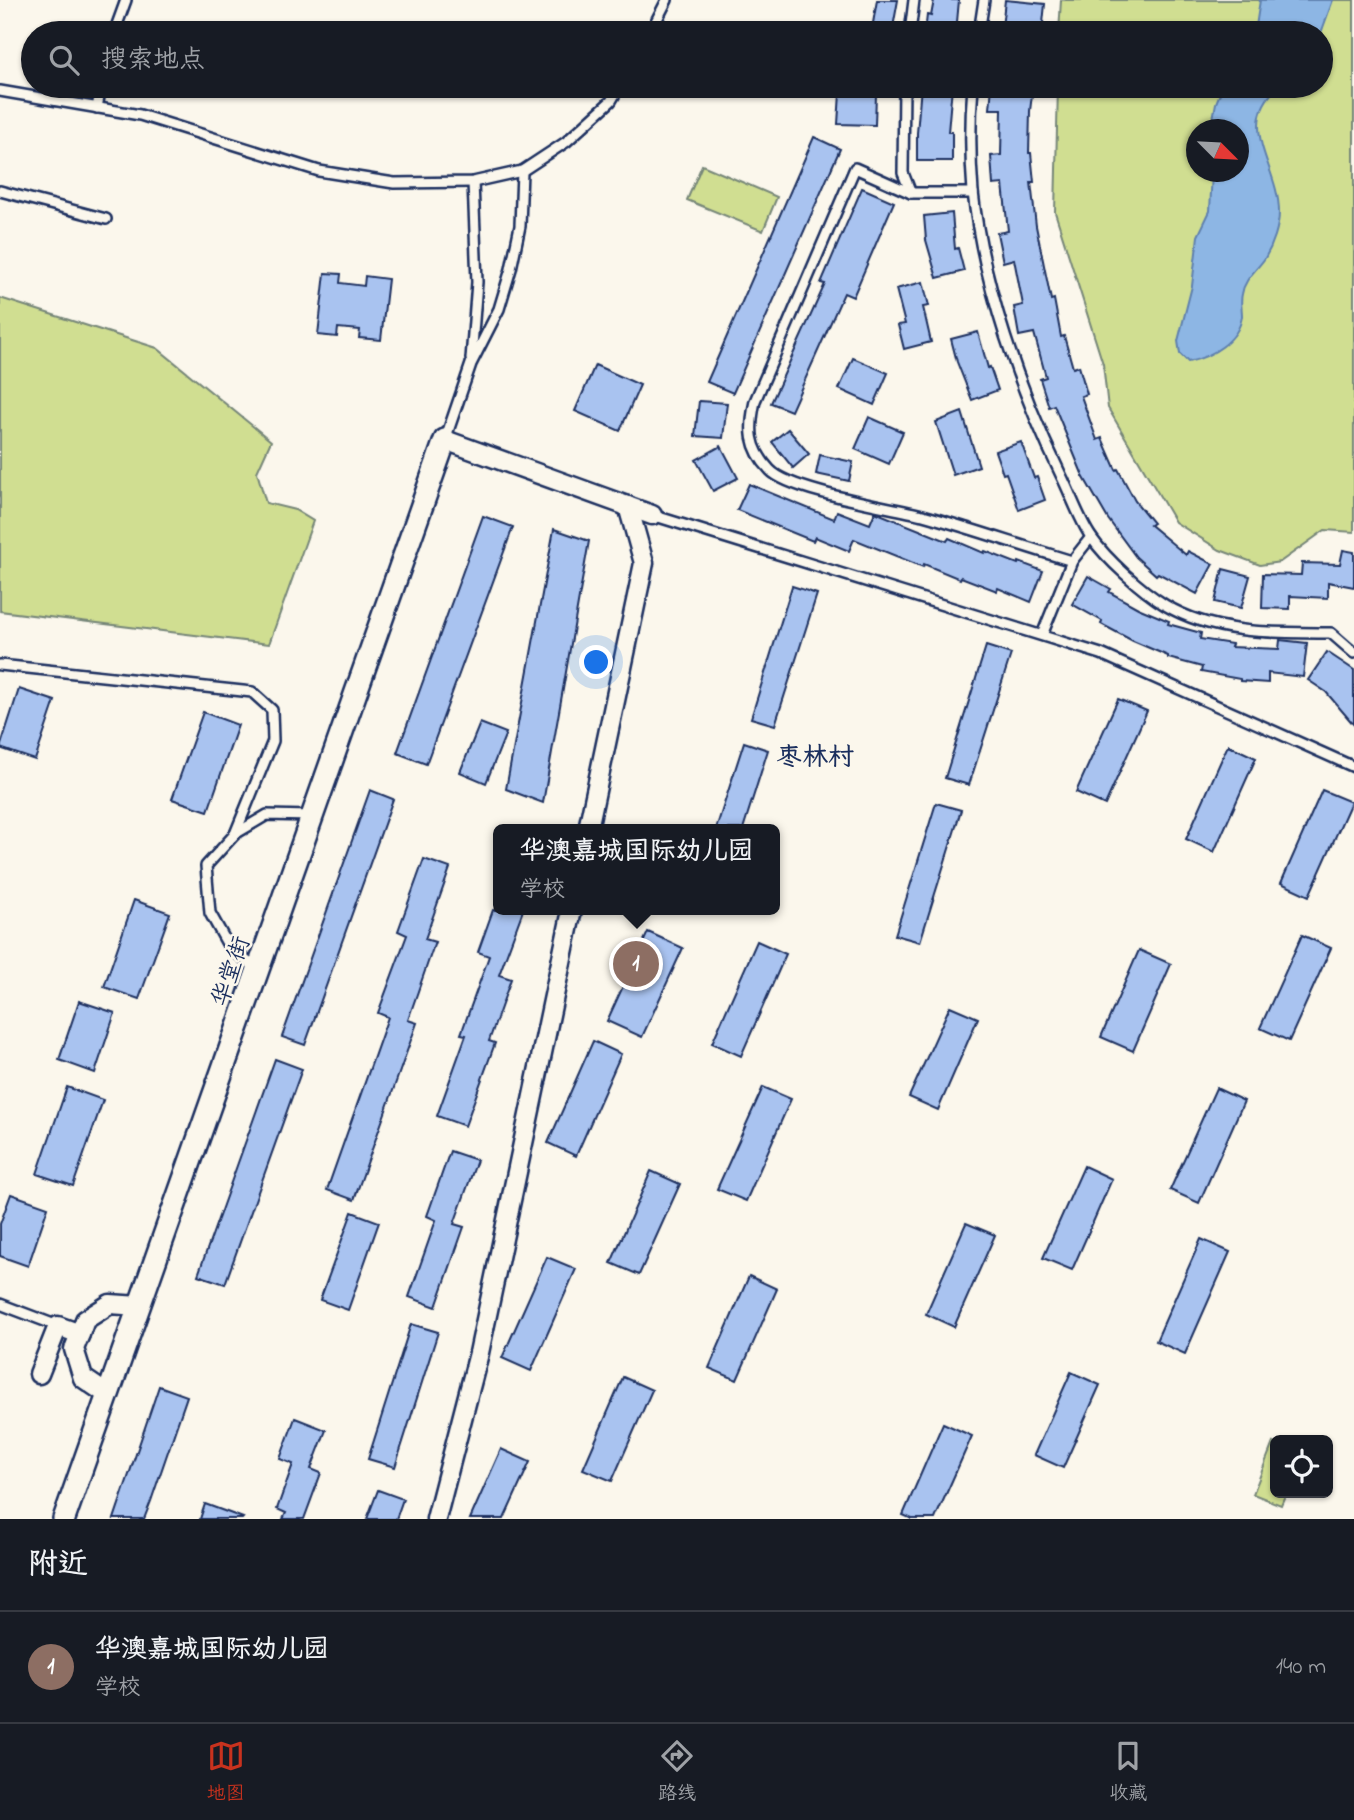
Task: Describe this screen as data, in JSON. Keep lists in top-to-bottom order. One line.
{"streets":{"street":["华堂街"]},"districts":["枣林村"],"north":"bottom right","page":{"search":"搜索地点","popup":["华澳嘉城国际幼儿园","学校"],"pins":"1","heading":"附近","list":[{"mark":"1","name":"华澳嘉城国际幼儿园","note":"学校","value":"140 m"}],"nav":["地图","路线","收藏"]}}
